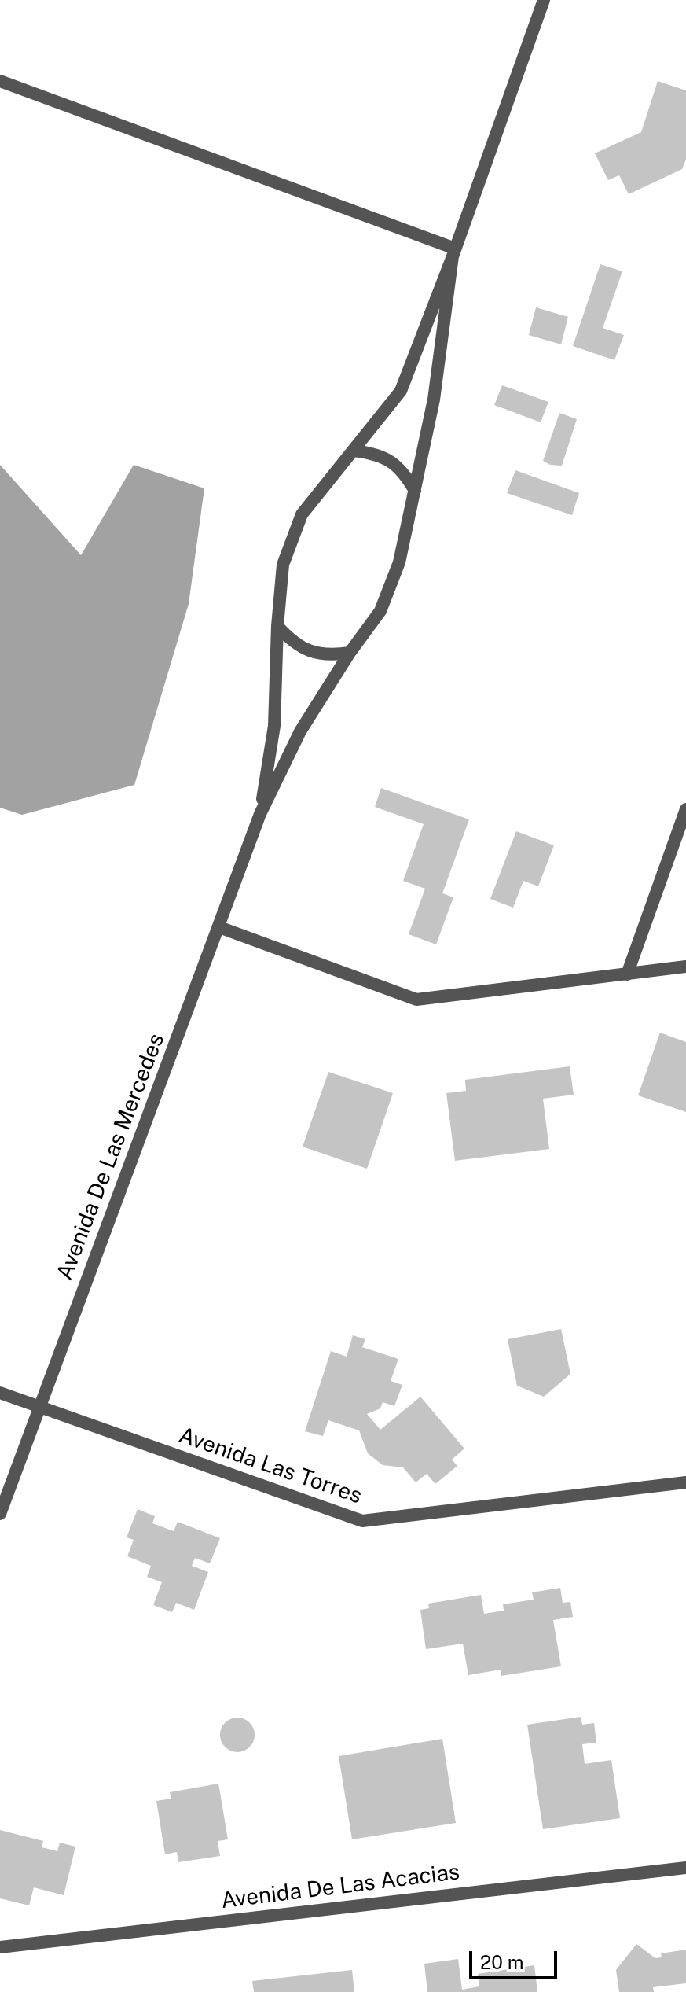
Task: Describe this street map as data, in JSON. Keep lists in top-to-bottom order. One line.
{"streets":{"lane":["Avenida De Las Mercedes","Avenida Las Torres","Avenida De Las Acacias"]},"crossings":[["Avenida De Las Mercedes","Avenida Las Torres"]],"scale_bar":"20 m"}
